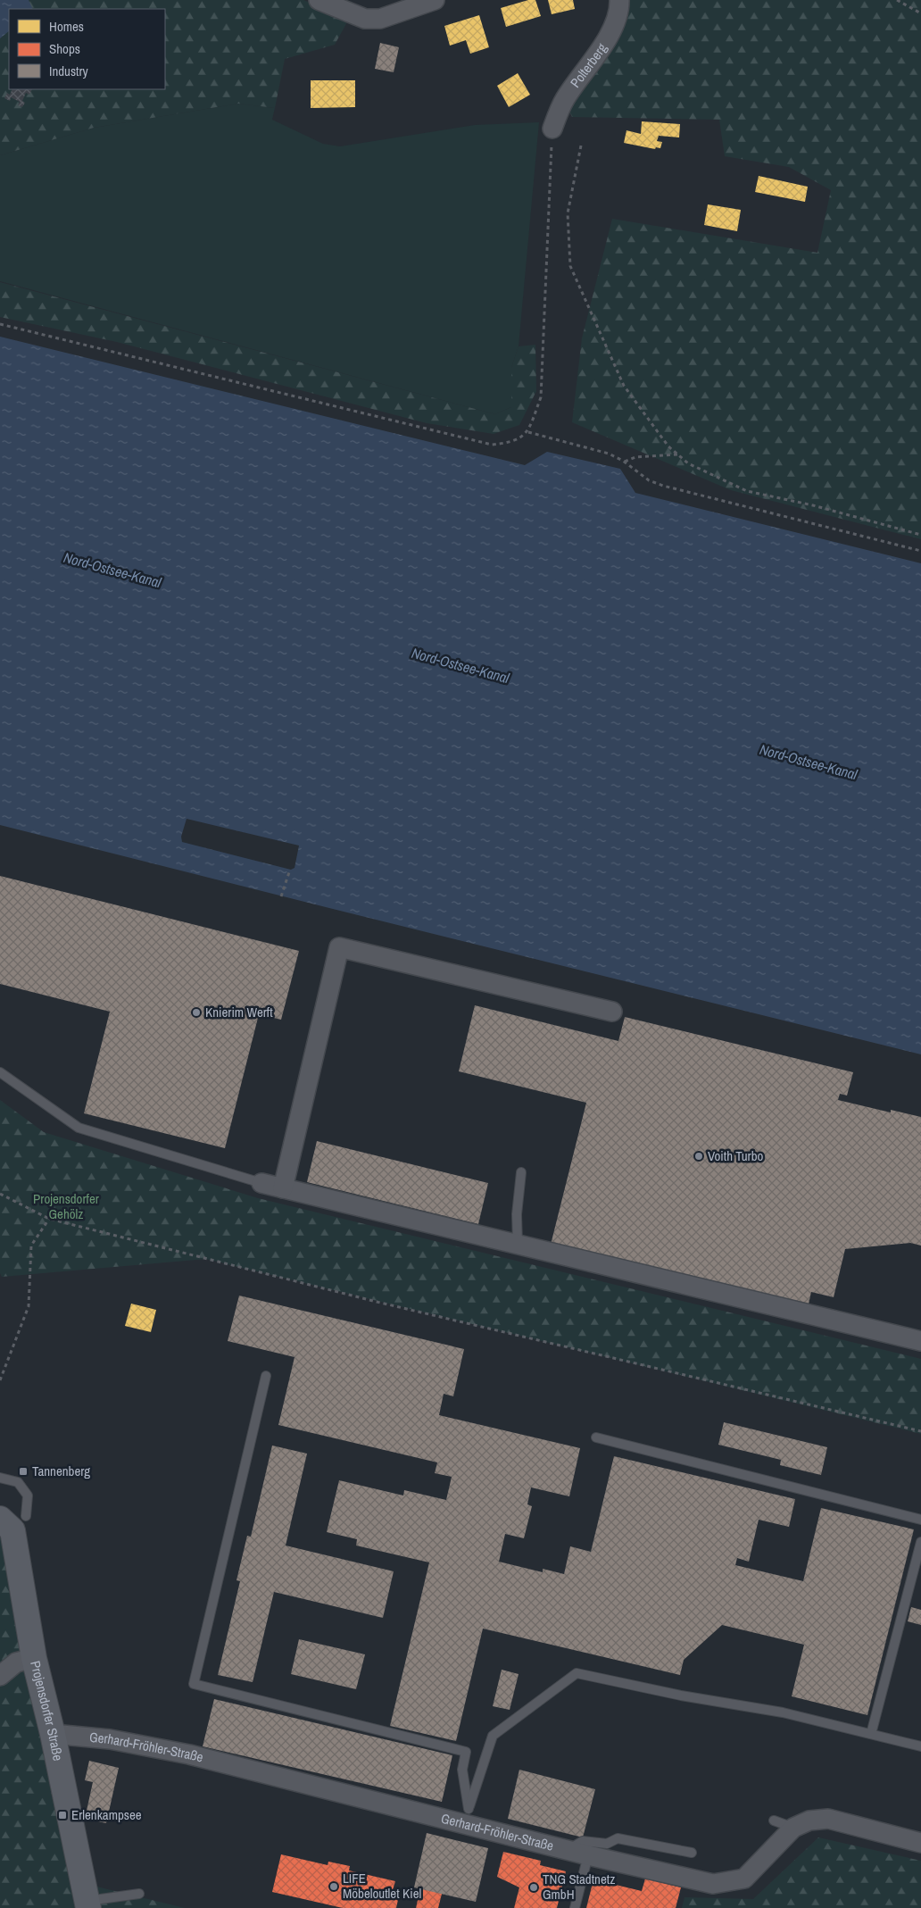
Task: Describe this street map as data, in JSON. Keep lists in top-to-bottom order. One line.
{"streets":{"street":["Polterberg","Projensdorfer Straße","Gerhard-Fröhler-Straße"]},"crossings":[["Projensdorfer Straße","Gerhard-Fröhler-Straße"]],"water":["Nord-Ostsee-Kanal"],"parks":["Projensdorfer Gehölz"],"places":{"other":["Knierim Werft","Voith Turbo","LIFE Möbeloutlet Kiel","TNG Stadtnetz GmbH"],"transit":["Tannenberg","Erlenkampsee"]},"legend":["Homes","Shops","Industry"]}
